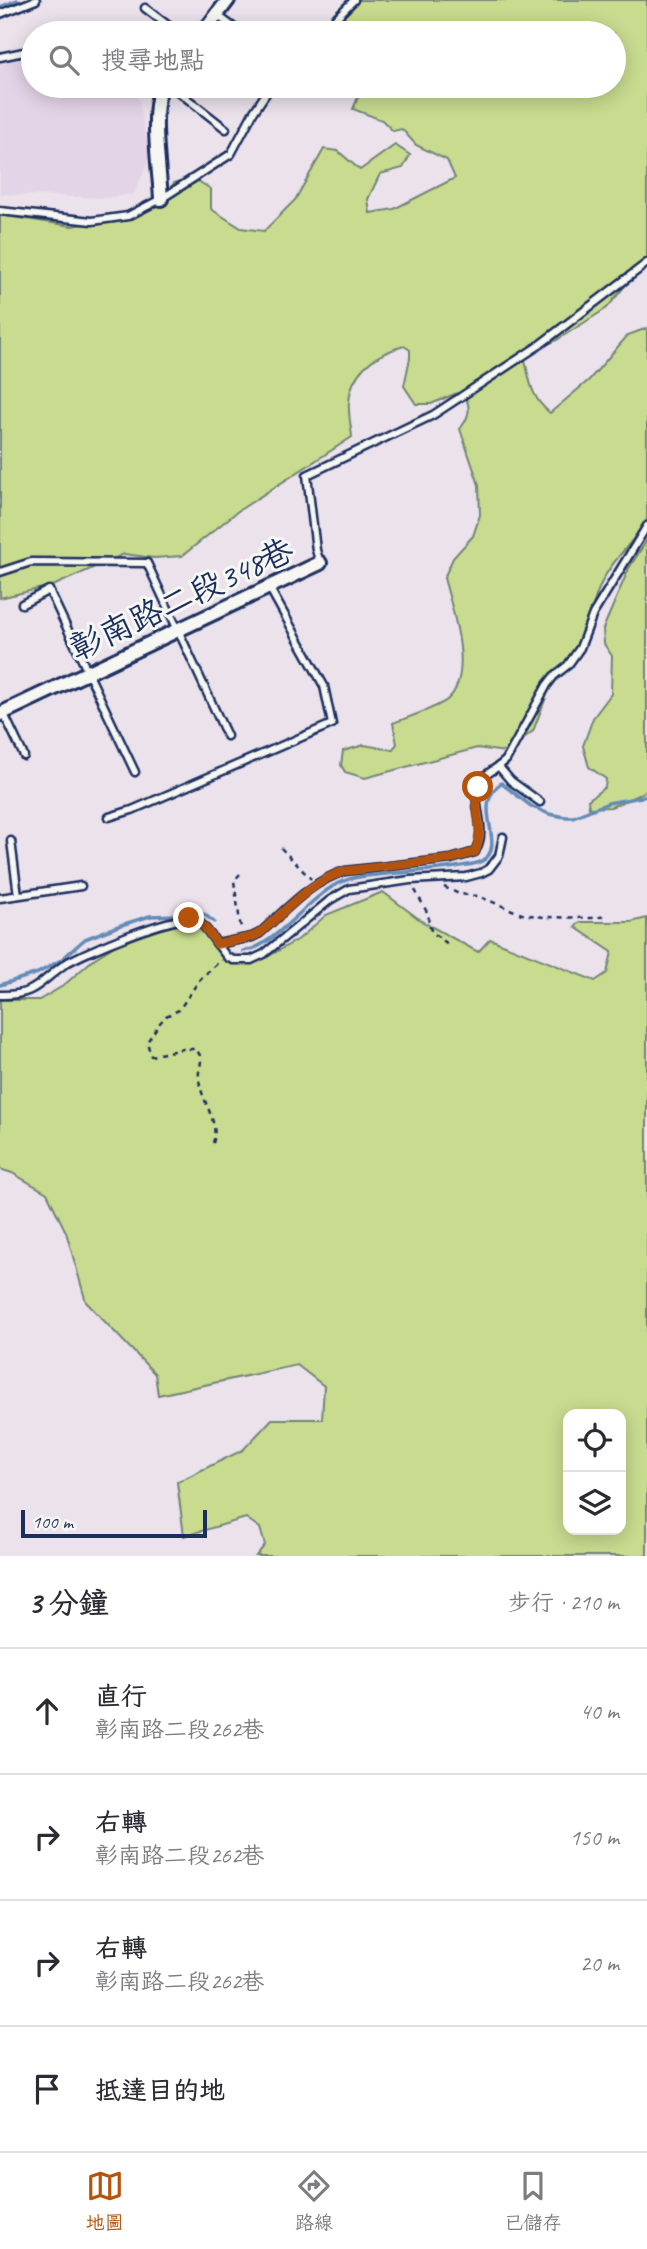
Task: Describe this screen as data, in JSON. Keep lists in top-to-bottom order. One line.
{"streets":{"street":["彰南路二段348巷"]},"scale_bar":"100 m","page":{"search":"搜尋地點","scale":"100 m","heading":["3 分鐘","步行 · 210 m"],"list":[["直行","彰南路二段262巷","40 m"],["右轉","彰南路二段262巷","150 m"],["右轉","彰南路二段262巷","20 m"],"抵達目的地"],"nav":["地圖","路線","已儲存"]}}
